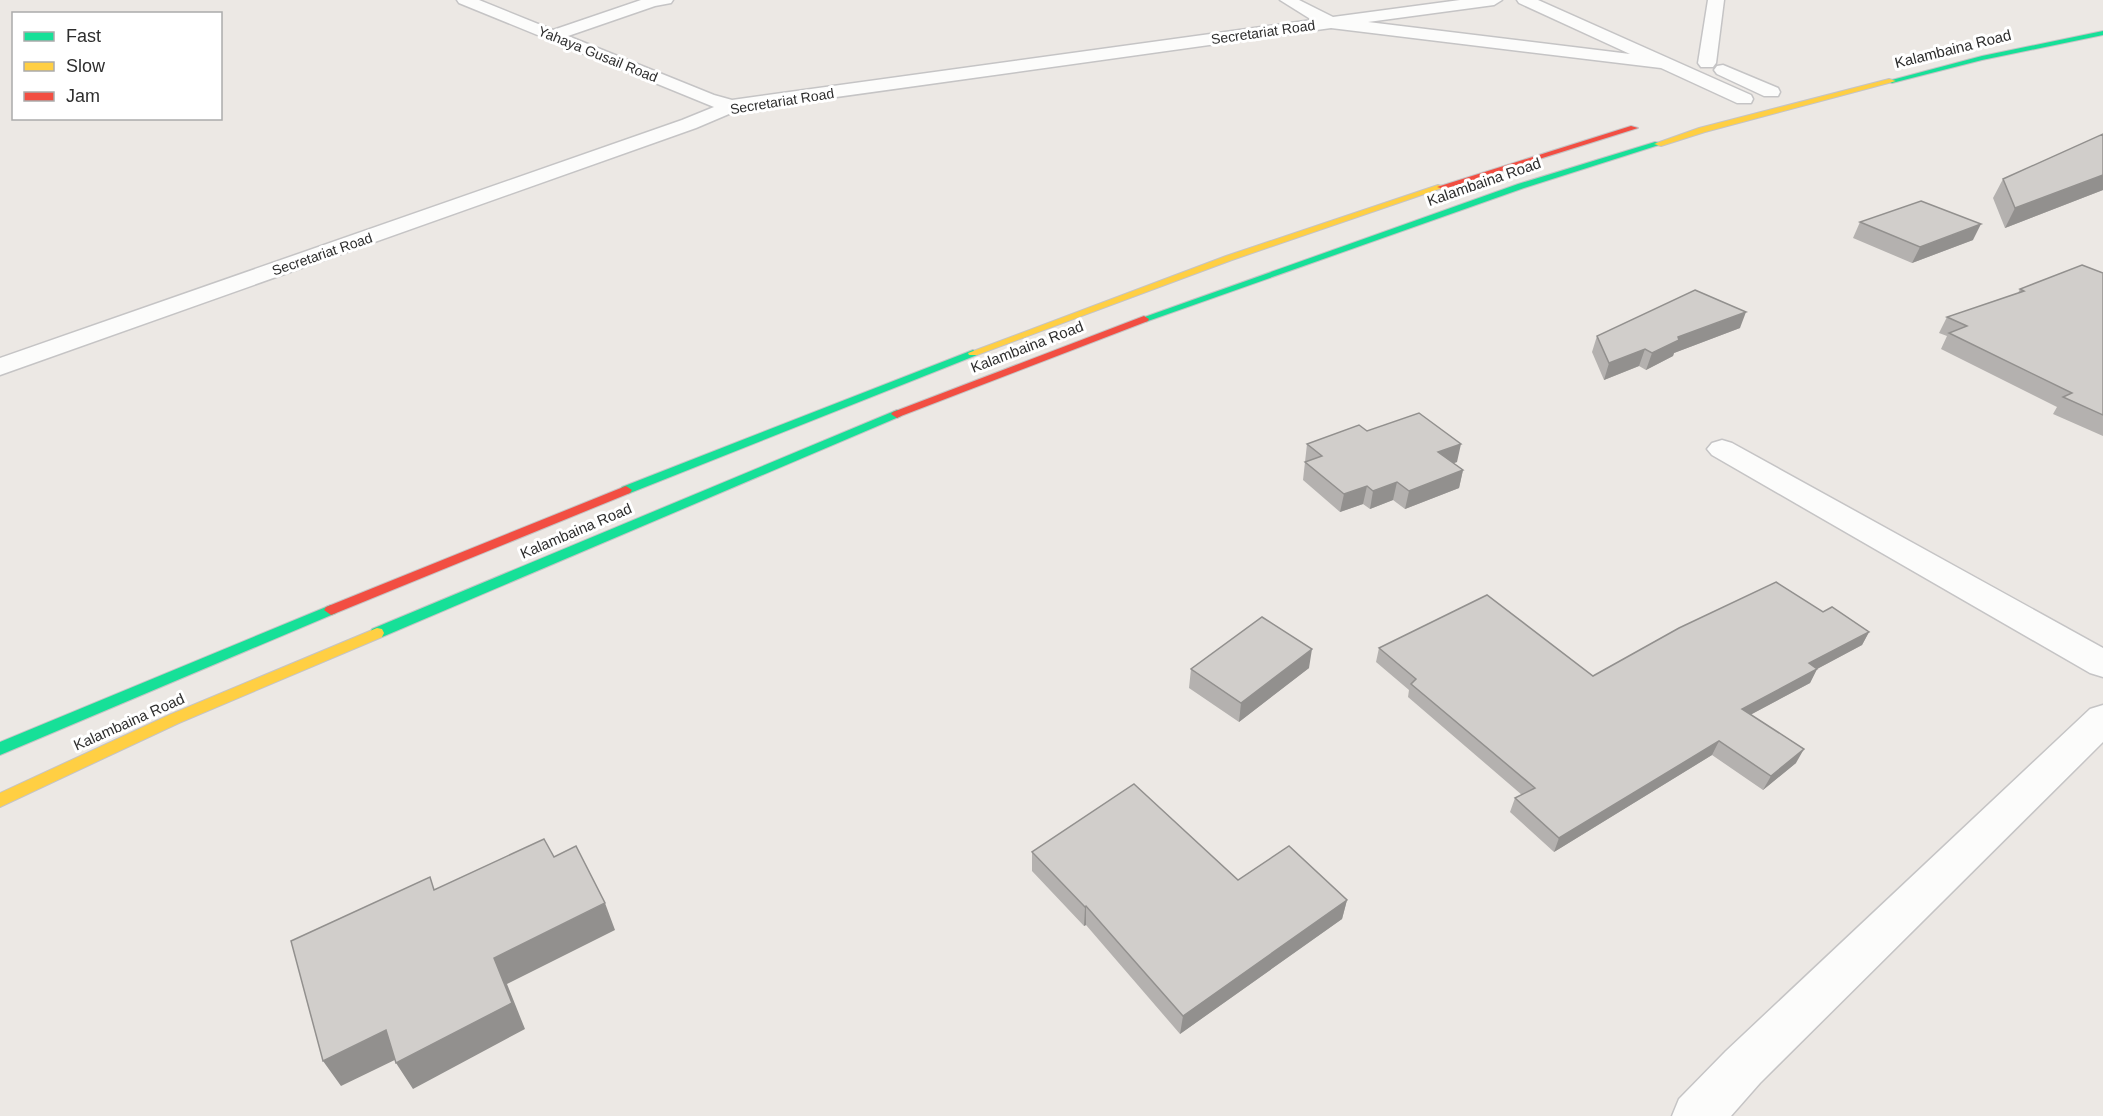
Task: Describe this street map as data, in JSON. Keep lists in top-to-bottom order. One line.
{"streets":{"main road":["Kalambaina Road"],"street":["Secretariat Road","Yahaya Gusail Road"]},"crossings":[["Secretariat Road","Yahaya Gusail Road"]],"legend":["Fast","Slow","Jam"]}
